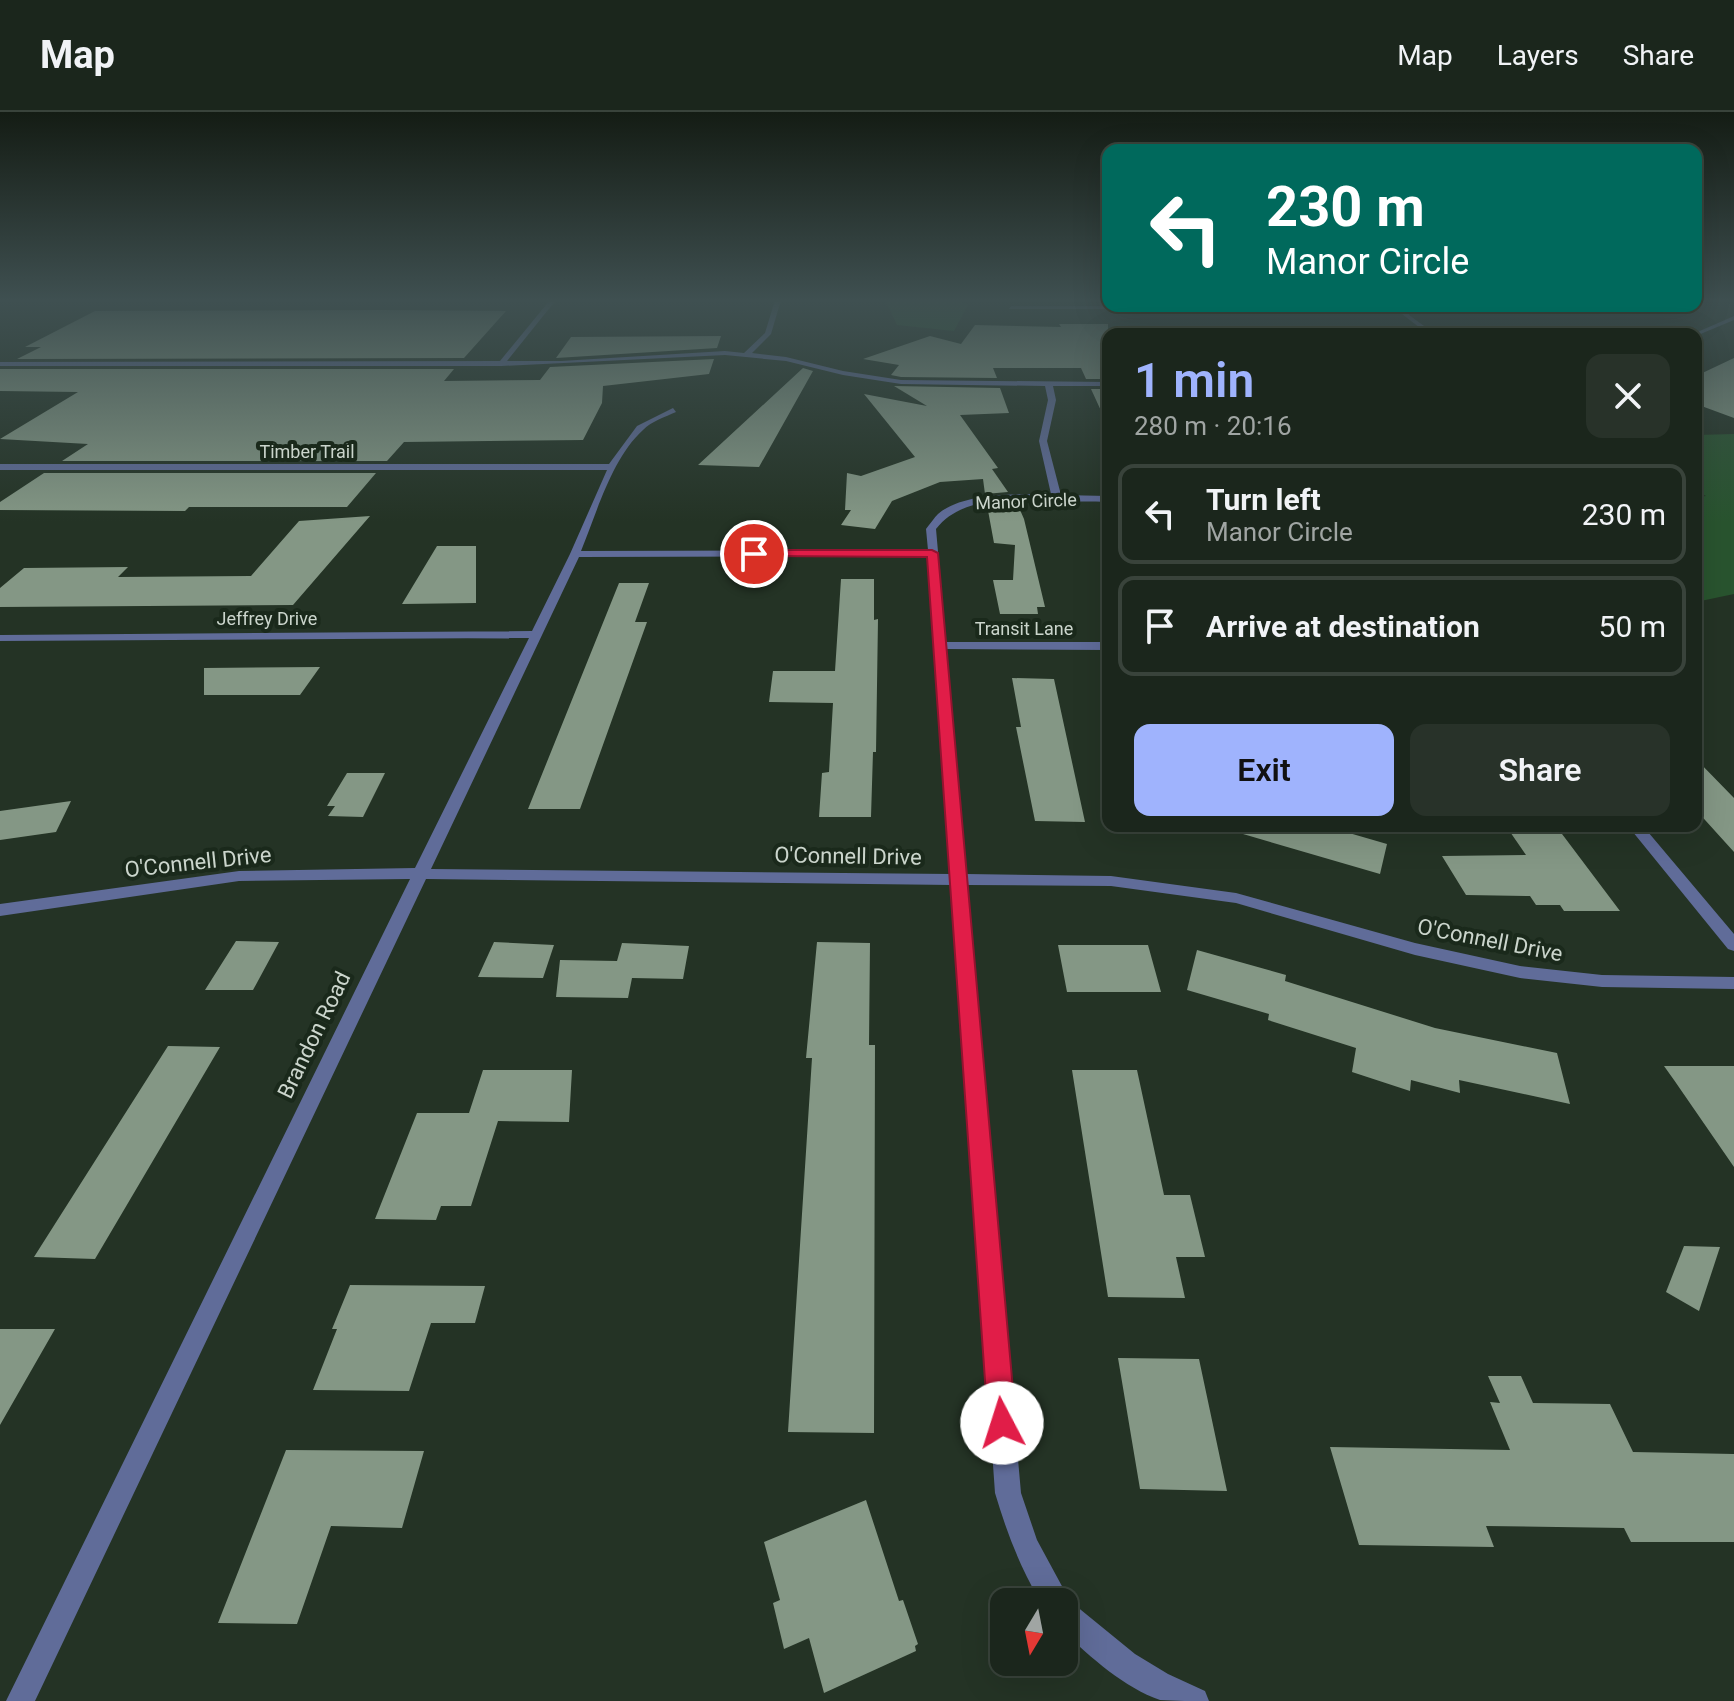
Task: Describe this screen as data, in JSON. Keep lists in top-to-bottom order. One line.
{"streets":{"street":["Timber Trail","Manor Circle","Jeffrey Drive","Transit Lane","O'Connell Drive","Brandon Road"]},"crossings":[["Timber Trail","Brandon Road"],["Manor Circle","Transit Lane"],["Manor Circle","O'Connell Drive"],["Jeffrey Drive","Brandon Road"],["O'Connell Drive","Brandon Road"]],"north":"bottom","page":{"header":"Map","nav":["Map","Layers","Share"],"turn":["230 m","Manor Circle"],"heading":["1 min","280 m · 20:16"],"list":[{"name":"Turn left","note":"Manor Circle","value":"230 m"},{"name":"Arrive at destination","value":"50 m"}],"buttons":["Exit","Share"]}}
